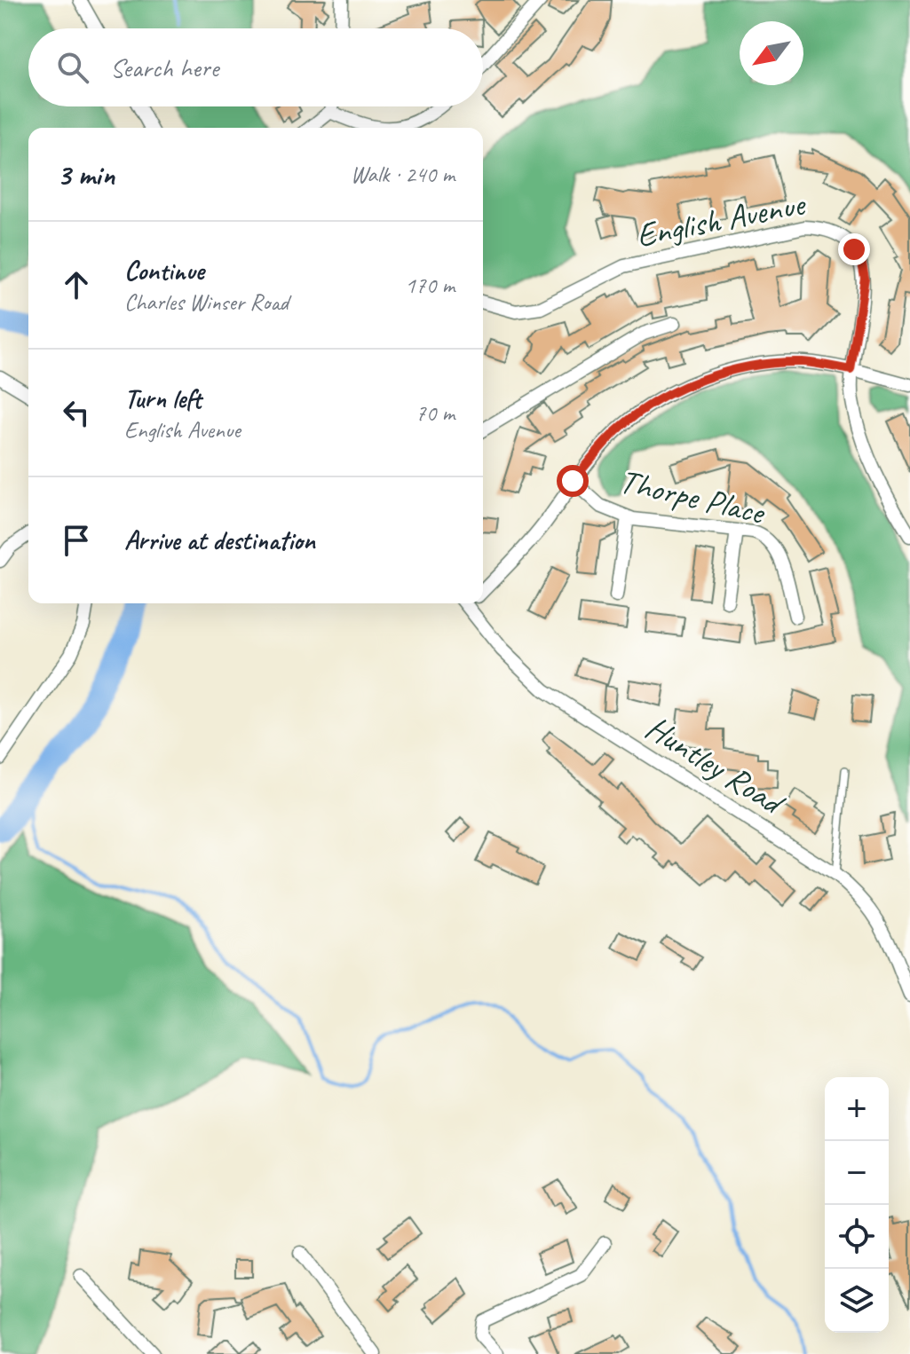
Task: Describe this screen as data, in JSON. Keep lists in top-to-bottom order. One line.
{"streets":{"street":["English Avenue","Thorpe Place","Huntley Road"]},"north":"bottom left","page":{"search":"Search here","heading":["3 min","Walk · 240 m"],"list":[["Continue","Charles Winser Road","170 m"],["Turn left","English Avenue","70 m"],"Arrive at destination"],"map_buttons":["+","−"]}}
